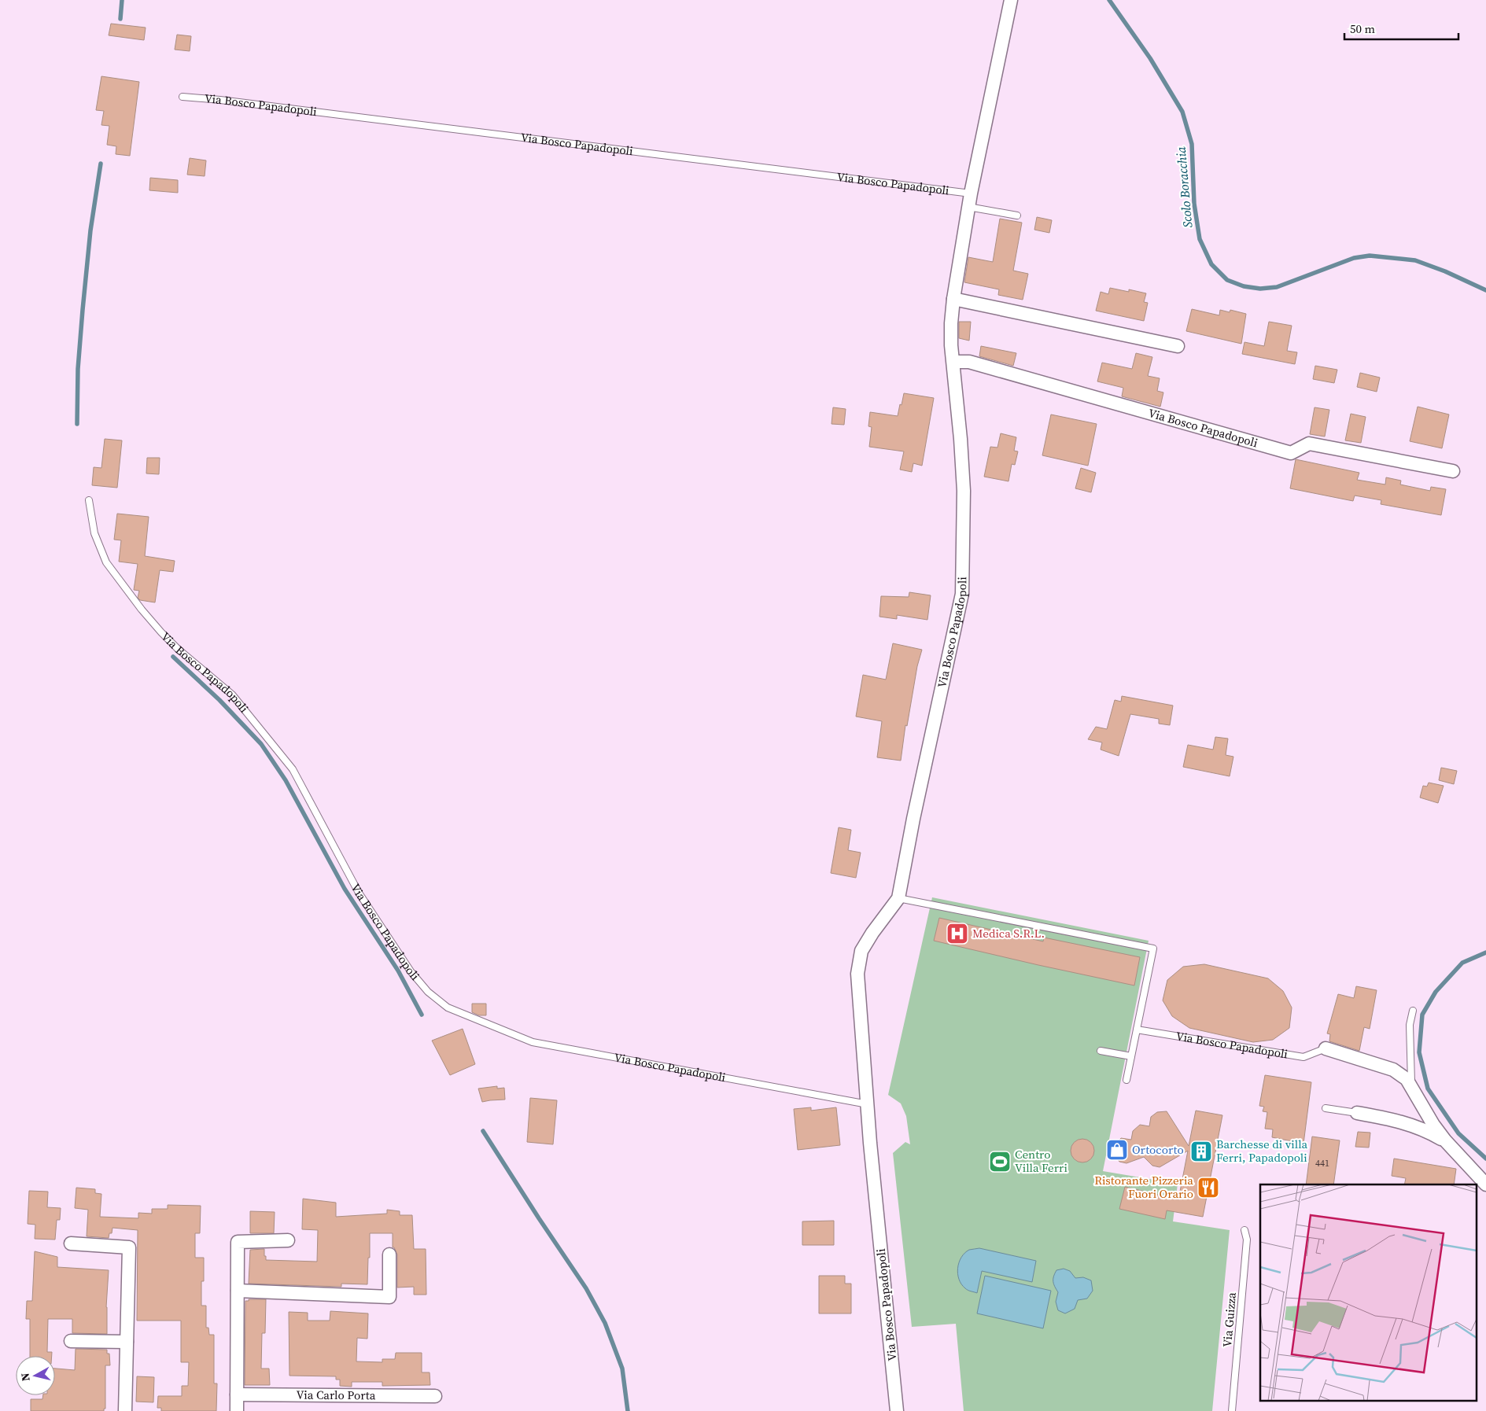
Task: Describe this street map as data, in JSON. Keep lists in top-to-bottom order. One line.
{"streets":{"street":["Via Bosco Papadopoli","Via Carlo Porta"],"lane":["Via Guizza"]},"water":["Scolo Boracchia"],"places":{"hospital":["Medica S.R.L."],"shop":["Ortocorto"],"building":["Barchesse di villa Ferri, Papadopoli"],"sports":["Centro Villa Ferri"],"restaurant":["Ristorante Pizzeria Fuori Orario"]},"house_numbers":["441"],"scale_bar":"50 m","north":"left"}
